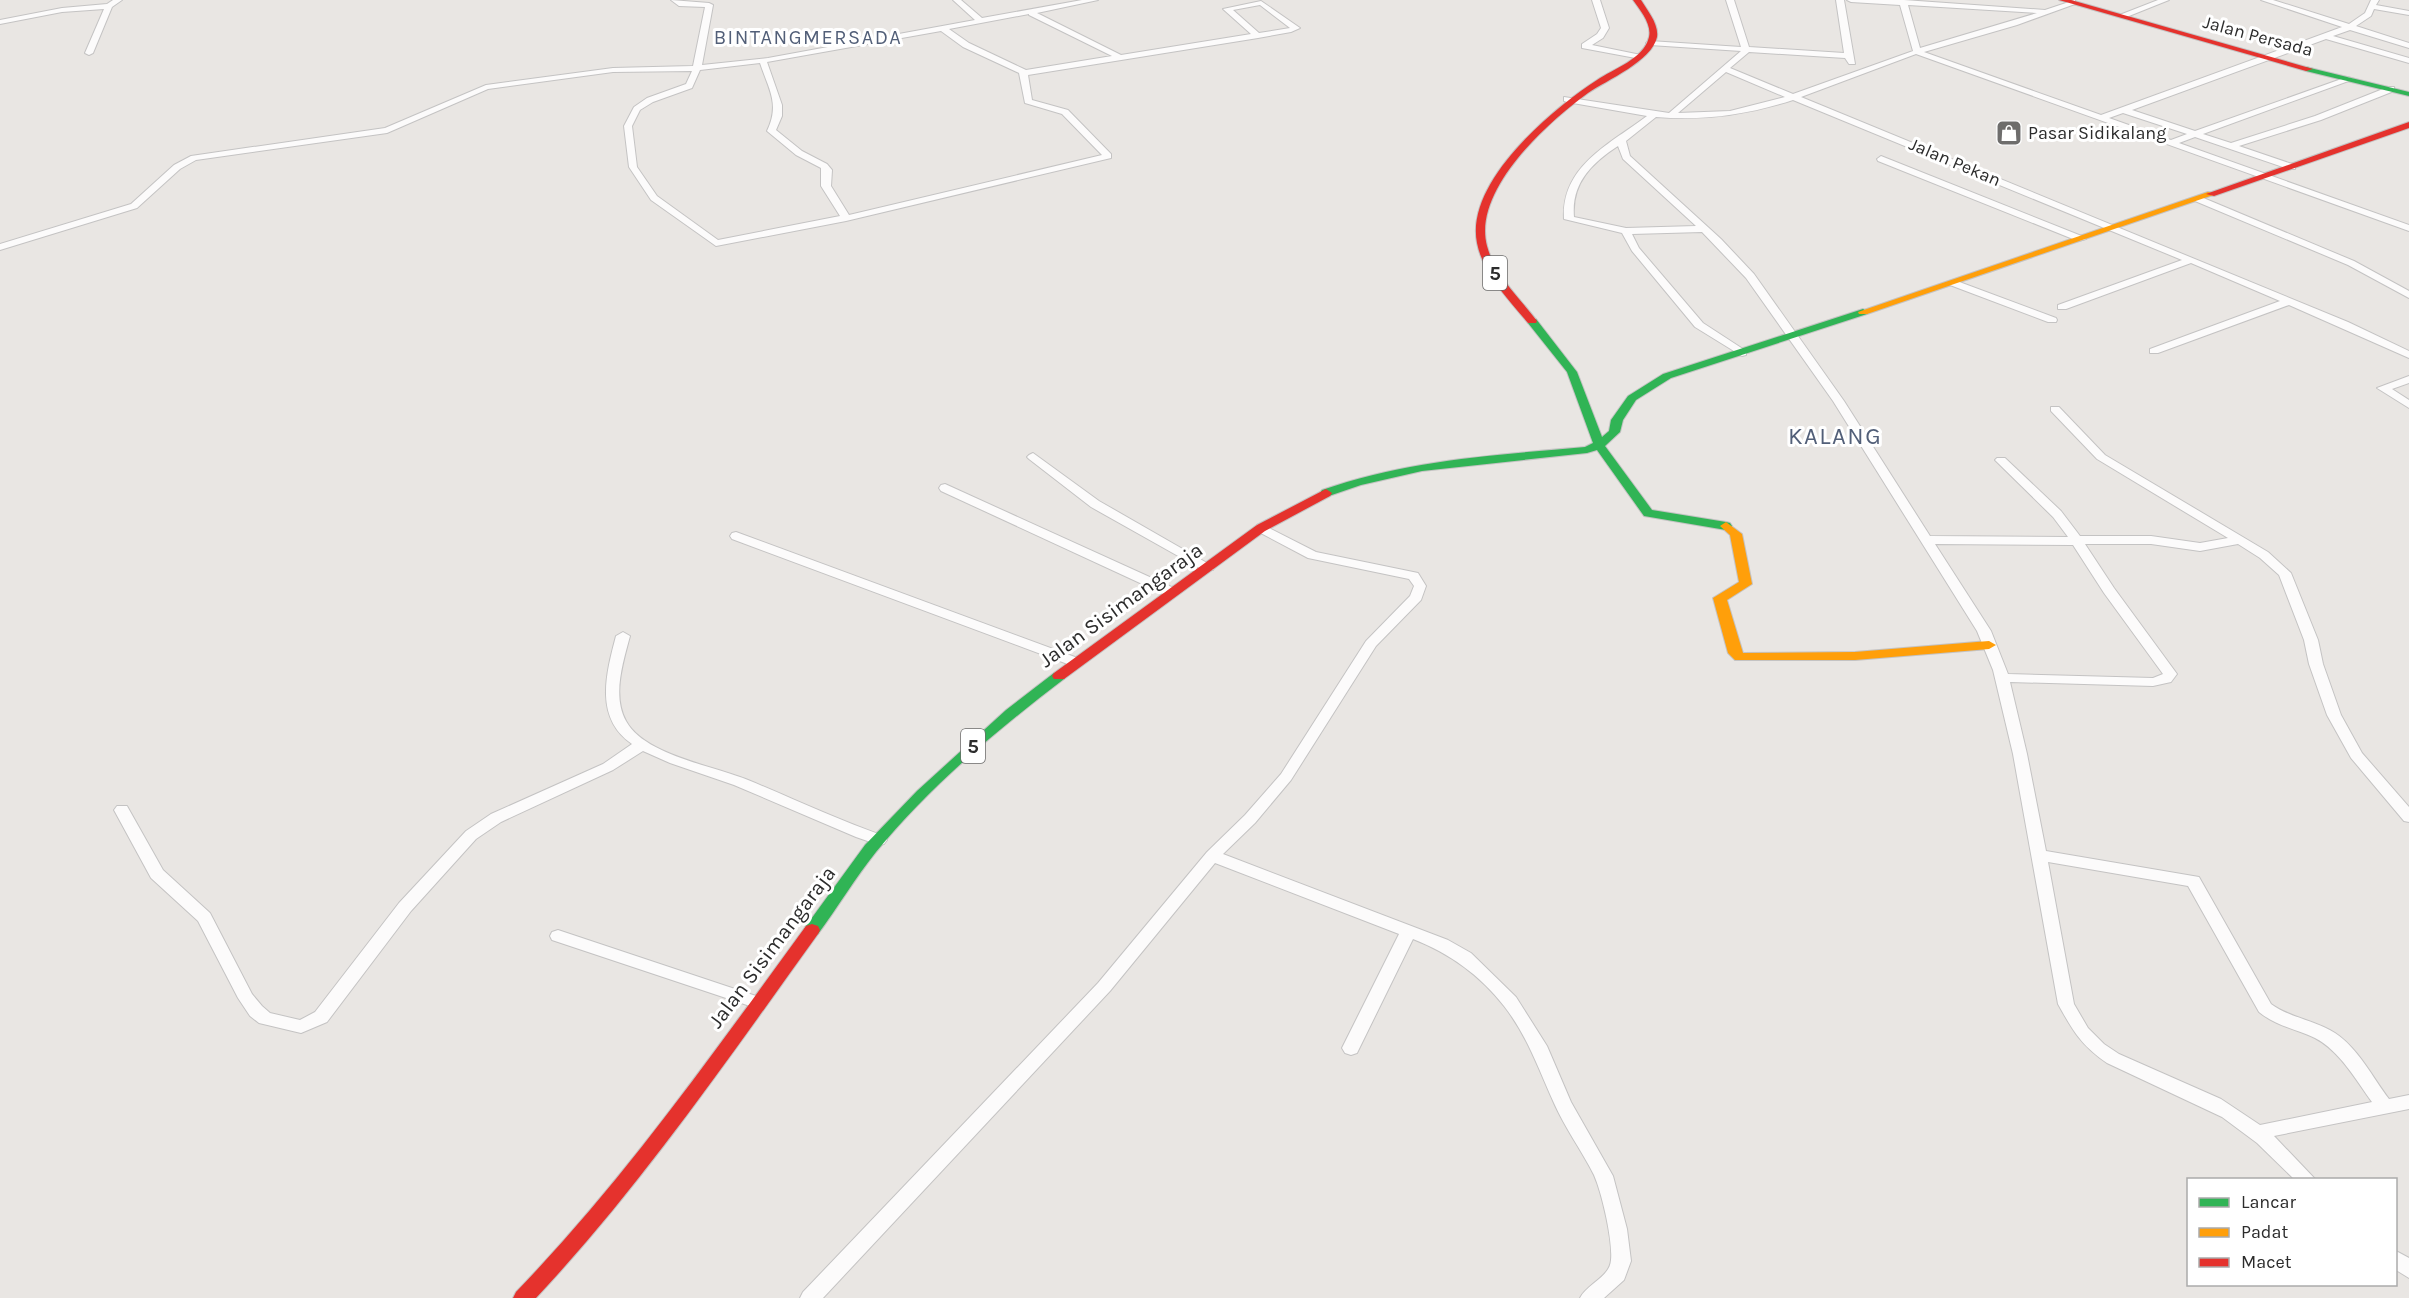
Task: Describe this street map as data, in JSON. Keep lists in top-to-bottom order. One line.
{"streets":{"main road":["Jalan Persada","5","Jalan Sisimangaraja"],"street":["Jalan Pekan"]},"crossings":[["5","Jalan Sisimangaraja"]],"districts":["BINTANGMERSADA","KALANG"],"places":{"shop":["Pasar Sidikalang"]},"legend":["Lancar","Padat","Macet"]}
